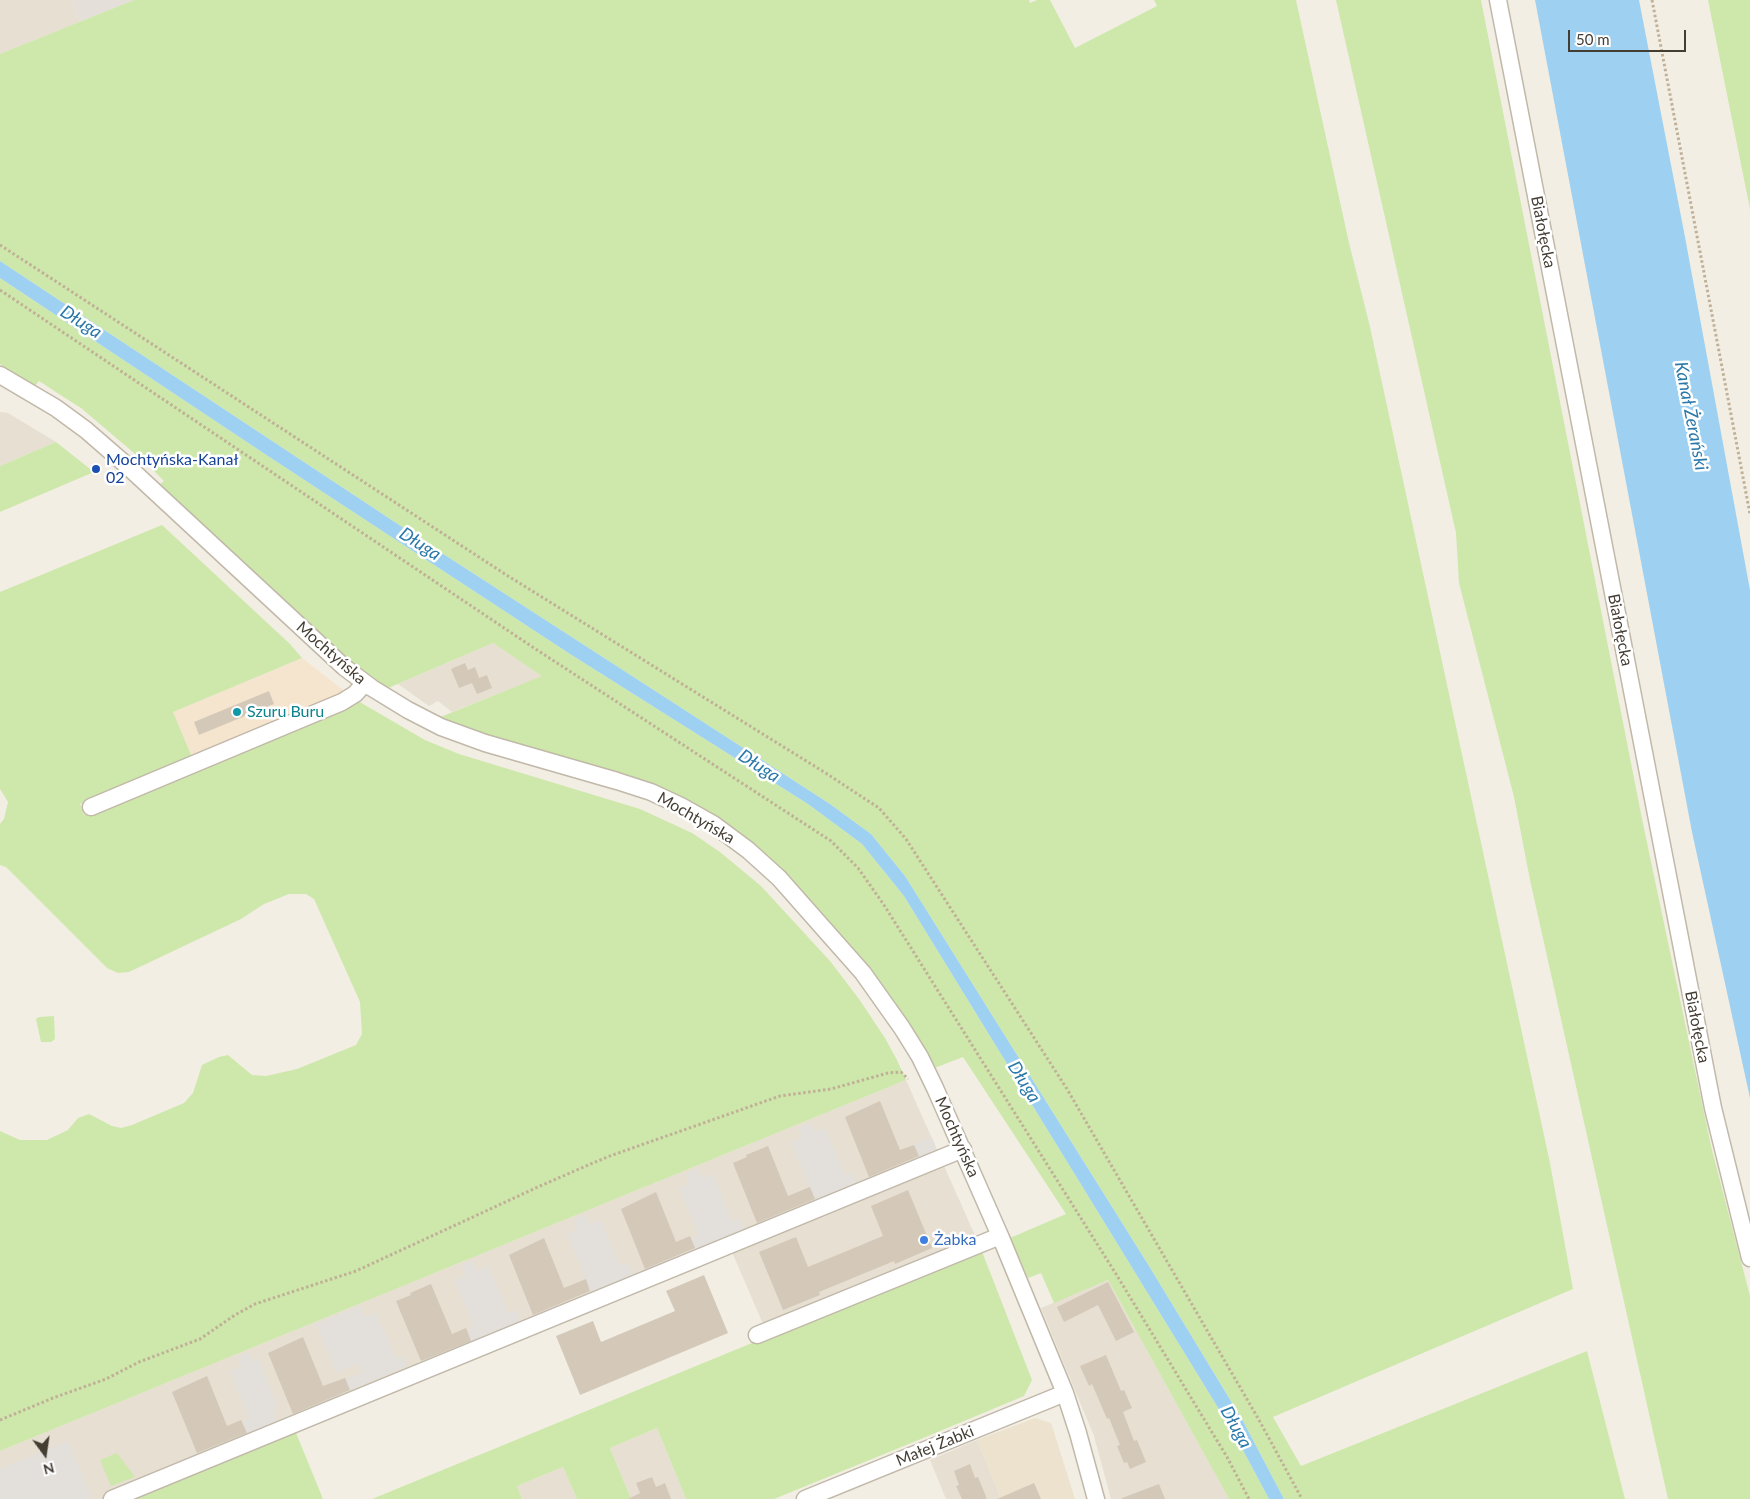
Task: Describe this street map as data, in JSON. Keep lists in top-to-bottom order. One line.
{"streets":{"street":["Białołęcka","Mochtyńska","Małej Żabki"]},"crossings":[["Mochtyńska","Małej Żabki"]],"water":["Długa","Kanał Żerański"],"places":["Mochtyńska-Kanał 02","Szuru Buru","Żabka"],"scale_bar":"50 m","north":"bottom"}
